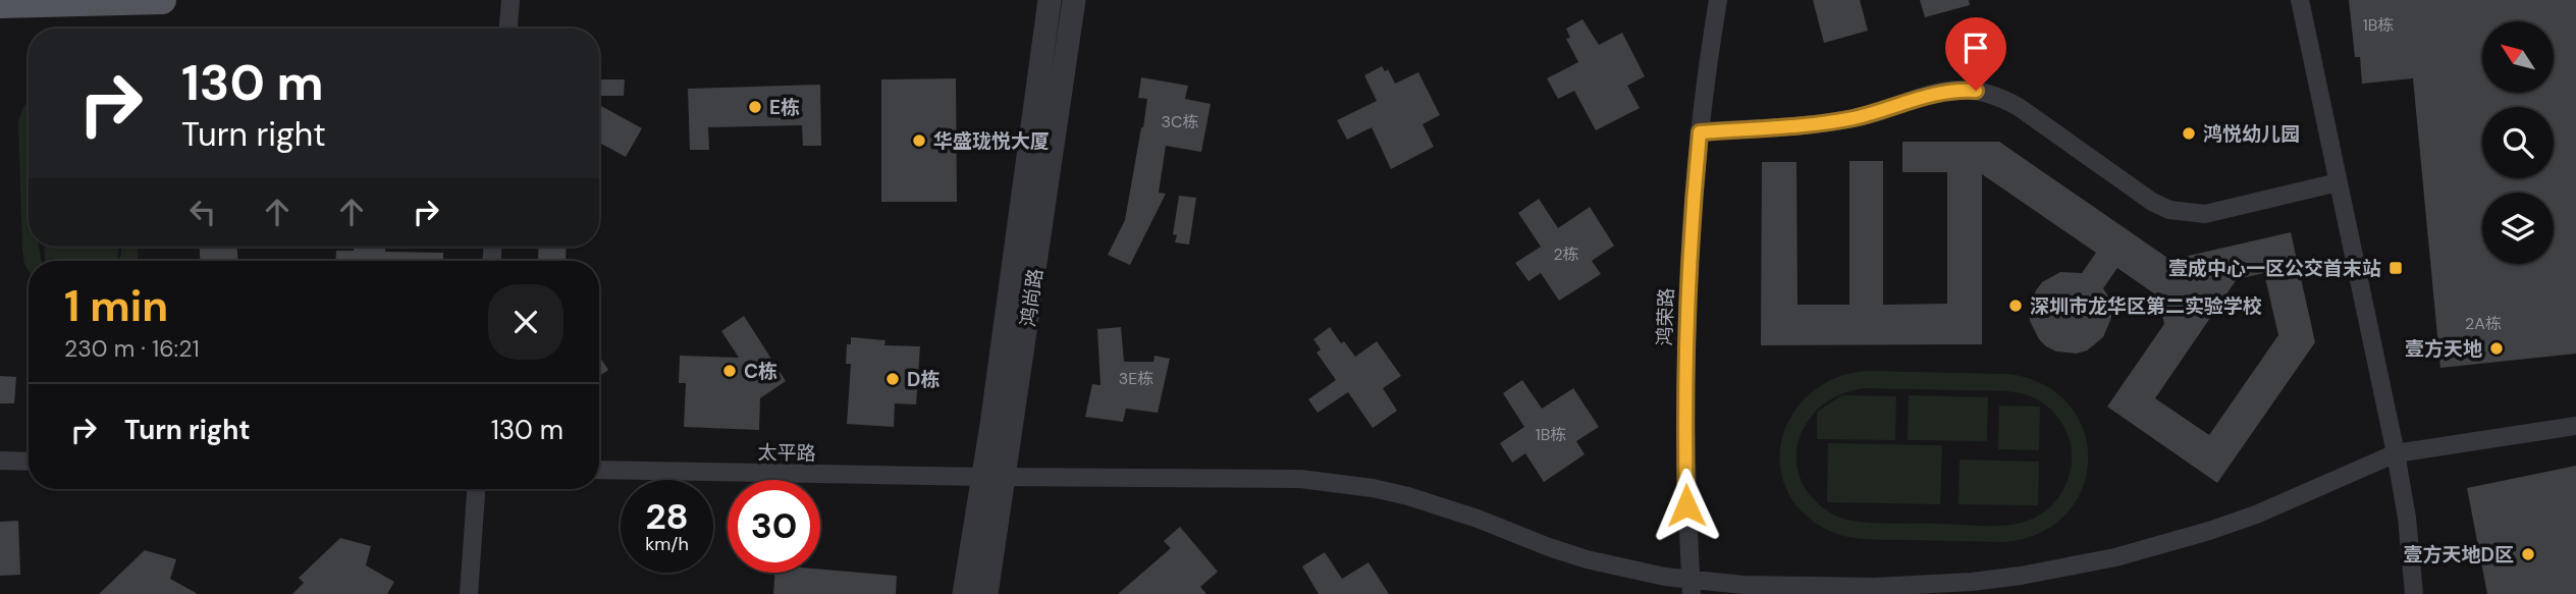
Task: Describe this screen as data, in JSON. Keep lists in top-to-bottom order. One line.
{"streets":{"street":["鸿尚路","鸿荣路","太平路"]},"crossings":[["鸿尚路","太平路"],["鸿荣路","太平路"]],"places":{"other":["E栋","鸿悦幼儿园","华盛珑悦大厦","深圳市龙华区第二实验学校","壹方天地","C栋","D栋","壹方天地D区"],"transit":["壹成中心一区公交首末站"]},"house_numbers":["1B栋","3C栋","2栋","2A栋","3E栋","1B栋"],"north":"top left","page":{"turn":["130 m","Turn right"],"heading":["1 min","230 m · 16:21"],"list":[{"name":"Turn right","value":"130 m"}],"speed":"28 km/h","limit":"30"}}
